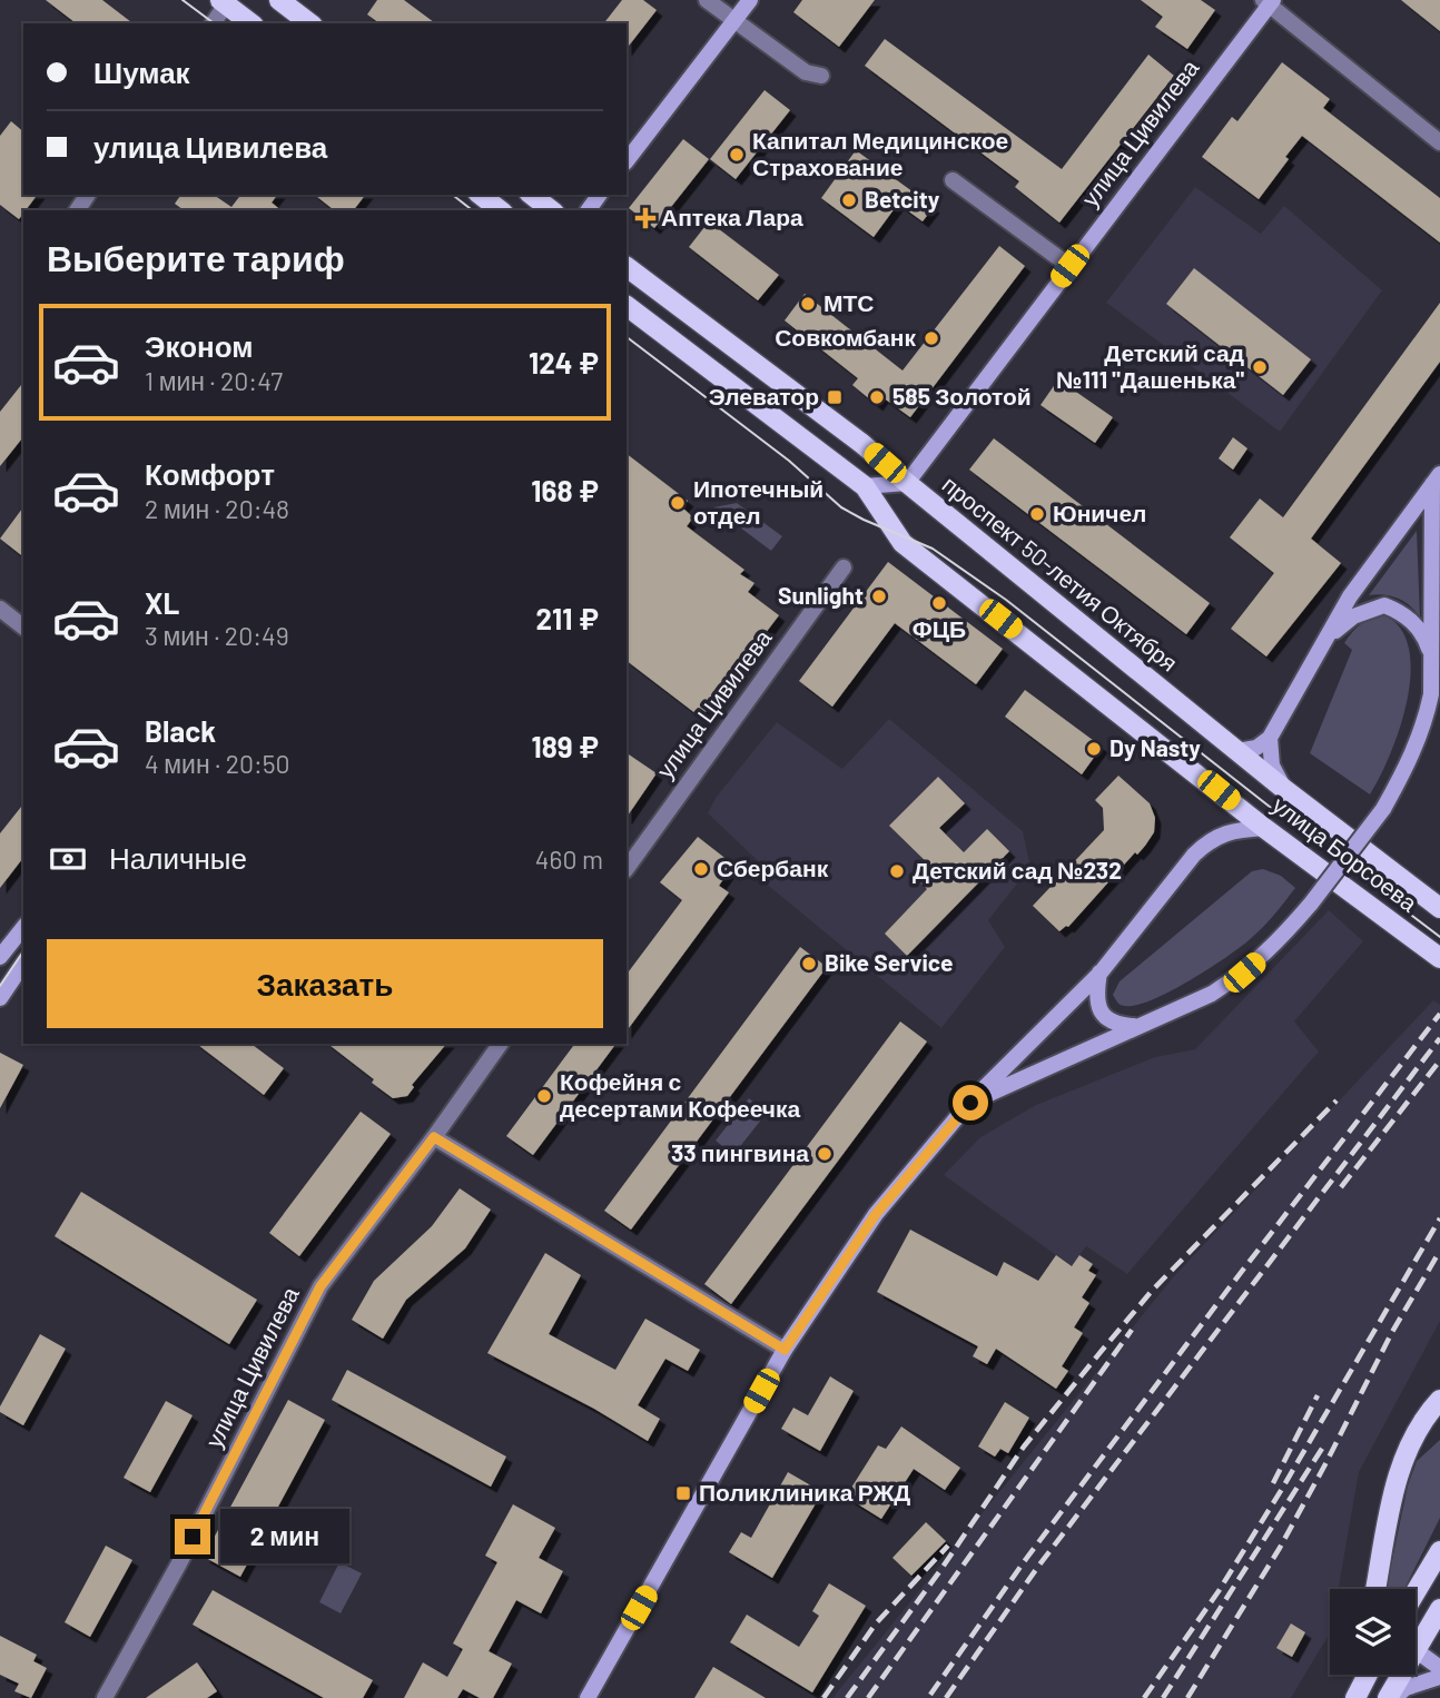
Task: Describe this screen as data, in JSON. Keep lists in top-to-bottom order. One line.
{"streets":{"main road":["улица Цивилева","проспект 50-летия Октября","улица Борсоева"]},"crossings":[["улица Цивилева","проспект 50-летия Октября"]],"places":{"other":["Капитал Медицинское Страхование","Betcity","МТС","Совкомбанк","Детский сад №111 \"Дашенька\"","585 Золотой","Ипотечный отдел","Юничел","Sunlight","ФЦБ","Dy Nasty","Сбербанк","Детский сад №232","Bike Service","Кофейня с десертами Кофеечка","33 пингвина"],"health":["Аптека Лара"],"transit":["Элеватор","Поликлиника РЖД"]},"page":{"banner":["Шумак","улица Цивилева"],"heading":"Выберите тариф","list":[{"name":"Эконом","note":"1 мин · 20:47","value":"124 ₽"},{"name":"Комфорт","note":"2 мин · 20:48","value":"168 ₽"},{"name":"XL","note":"3 мин · 20:49","value":"211 ₽"},{"name":"Black","note":"4 мин · 20:50","value":"189 ₽"}],"pay":["Наличные","460 m"],"buttons":"Заказать","bubble":"2 мин"}}
